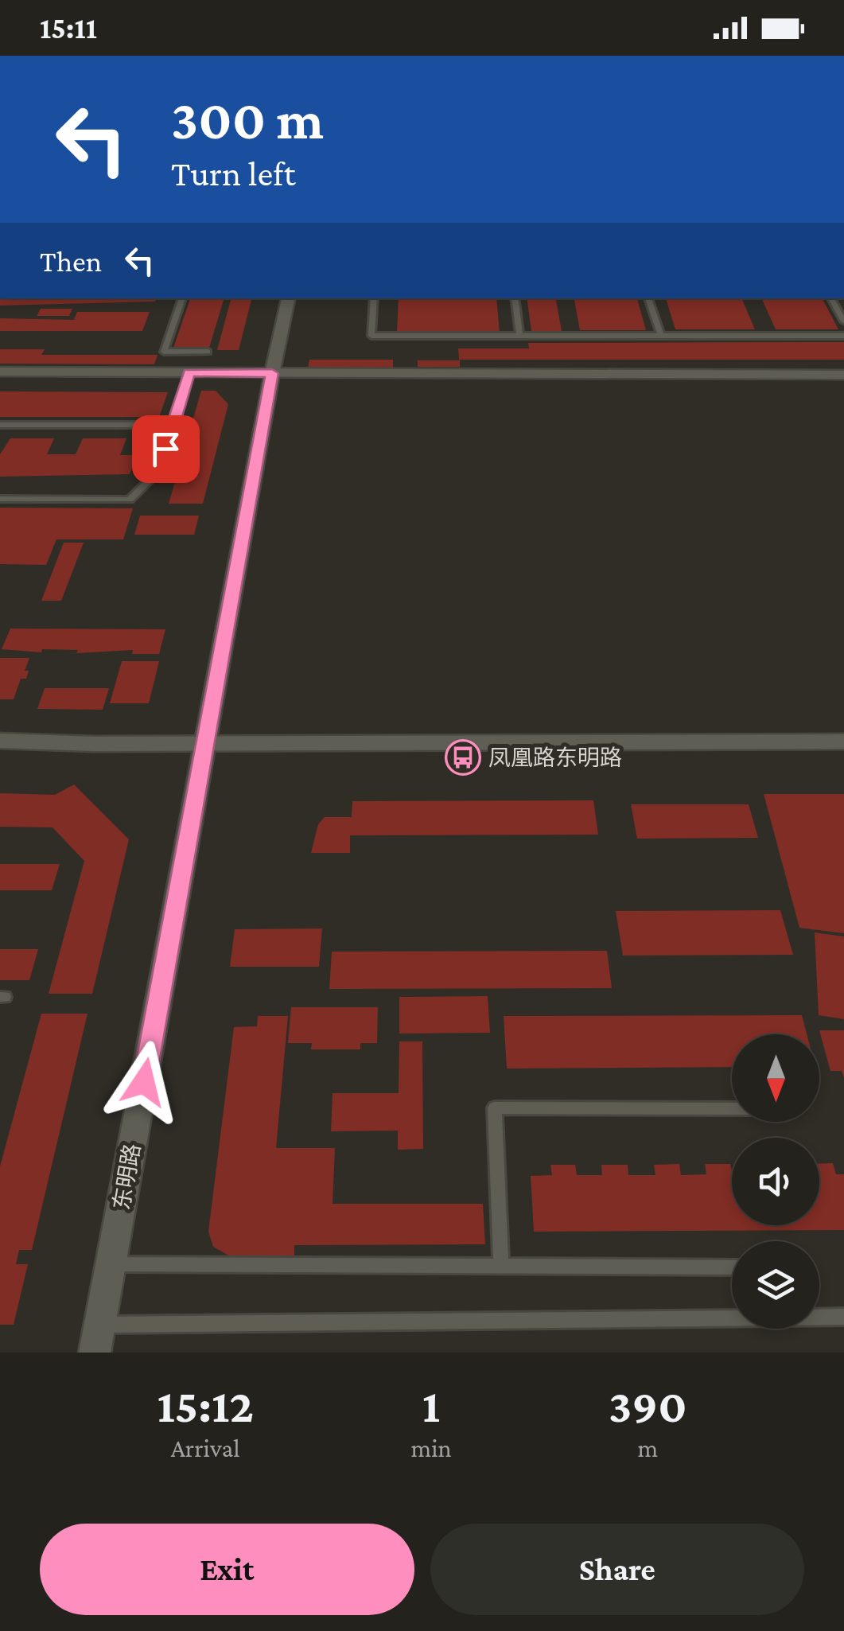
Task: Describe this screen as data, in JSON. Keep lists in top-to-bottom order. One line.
{"streets":{"street":["东明路"]},"places":{"bus stop":["凤凰路东明路"]},"north":"bottom","page":{"status":"15:11","turn":["300 m","Turn left"],"then":"Then","eta":["15:12","Arrival","1","min","390","m"],"buttons":["Exit","Share"]}}
